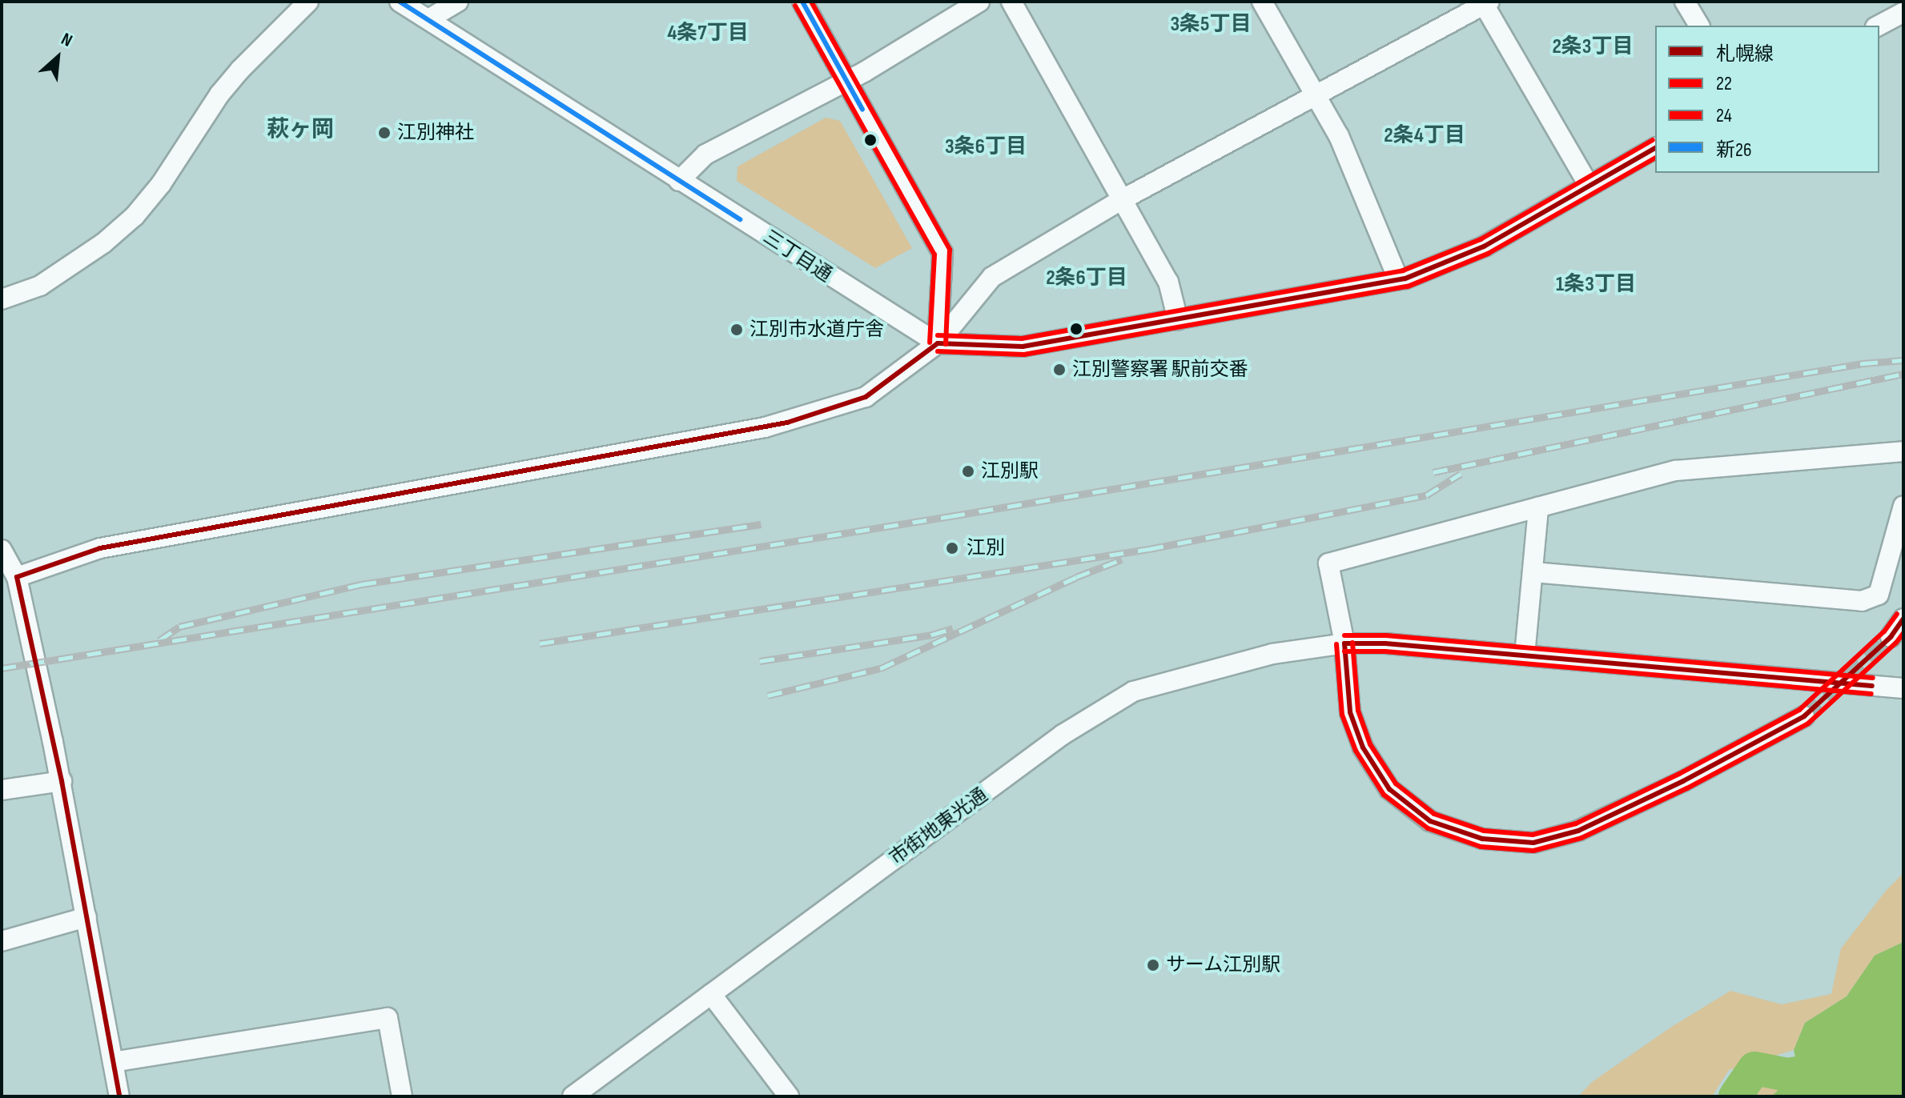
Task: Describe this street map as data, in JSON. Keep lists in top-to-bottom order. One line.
{"streets":{"street":["三丁目通","市街地東光通"]},"districts":["3条5丁目","4条7丁目","2条3丁目","萩ヶ岡","2条4丁目","3条6丁目","2条6丁目","1条3丁目"],"places":["江別神社","江別市水道庁舎","江別警察署 駅前交番","江別駅","江別","サーム江別駅"],"lines":["transit line 24","transit line 新26","transit line 22","transit line 札幌線"],"legend":["札幌線","22","24","新26"],"north":"top right"}
